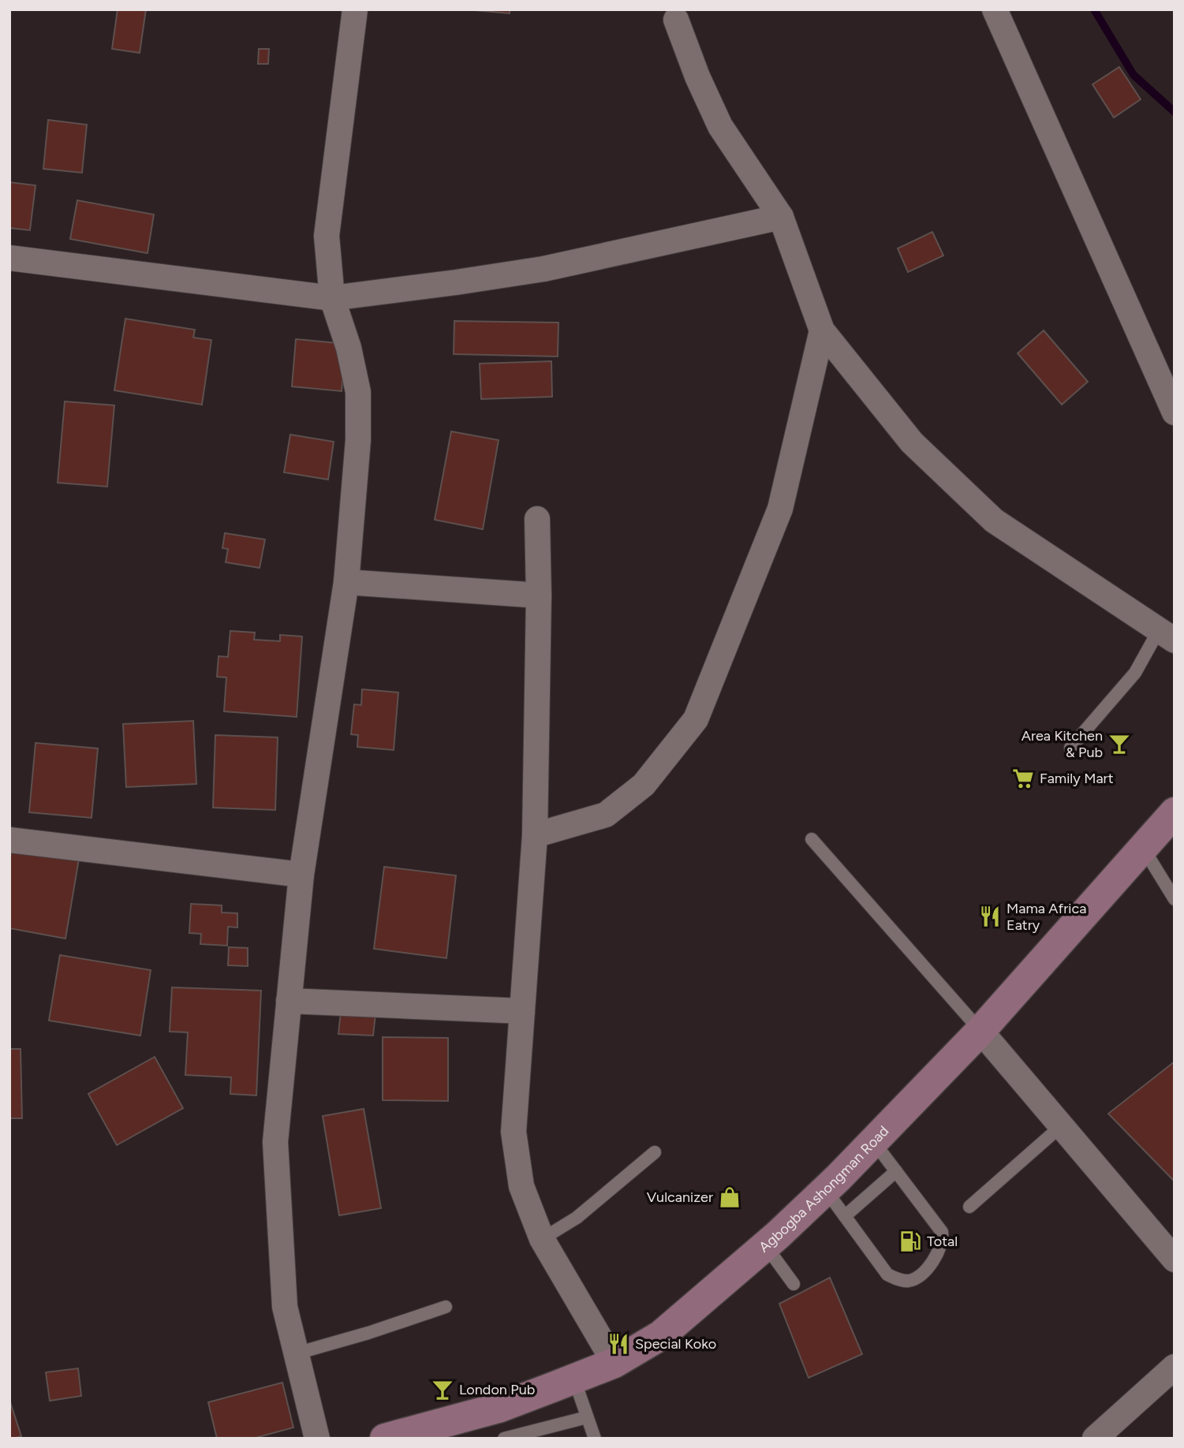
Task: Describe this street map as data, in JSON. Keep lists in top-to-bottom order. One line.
{"streets":{"street":["Agbogba Ashongman Road"]},"places":{"bar":["Area Kitchen & Pub","London Pub"],"supermarket":["Family Mart"],"restaurant":["Mama Africa Eatry","Special Koko"],"shop":["Vulcanizer"],"fuel station":["Total"]}}
